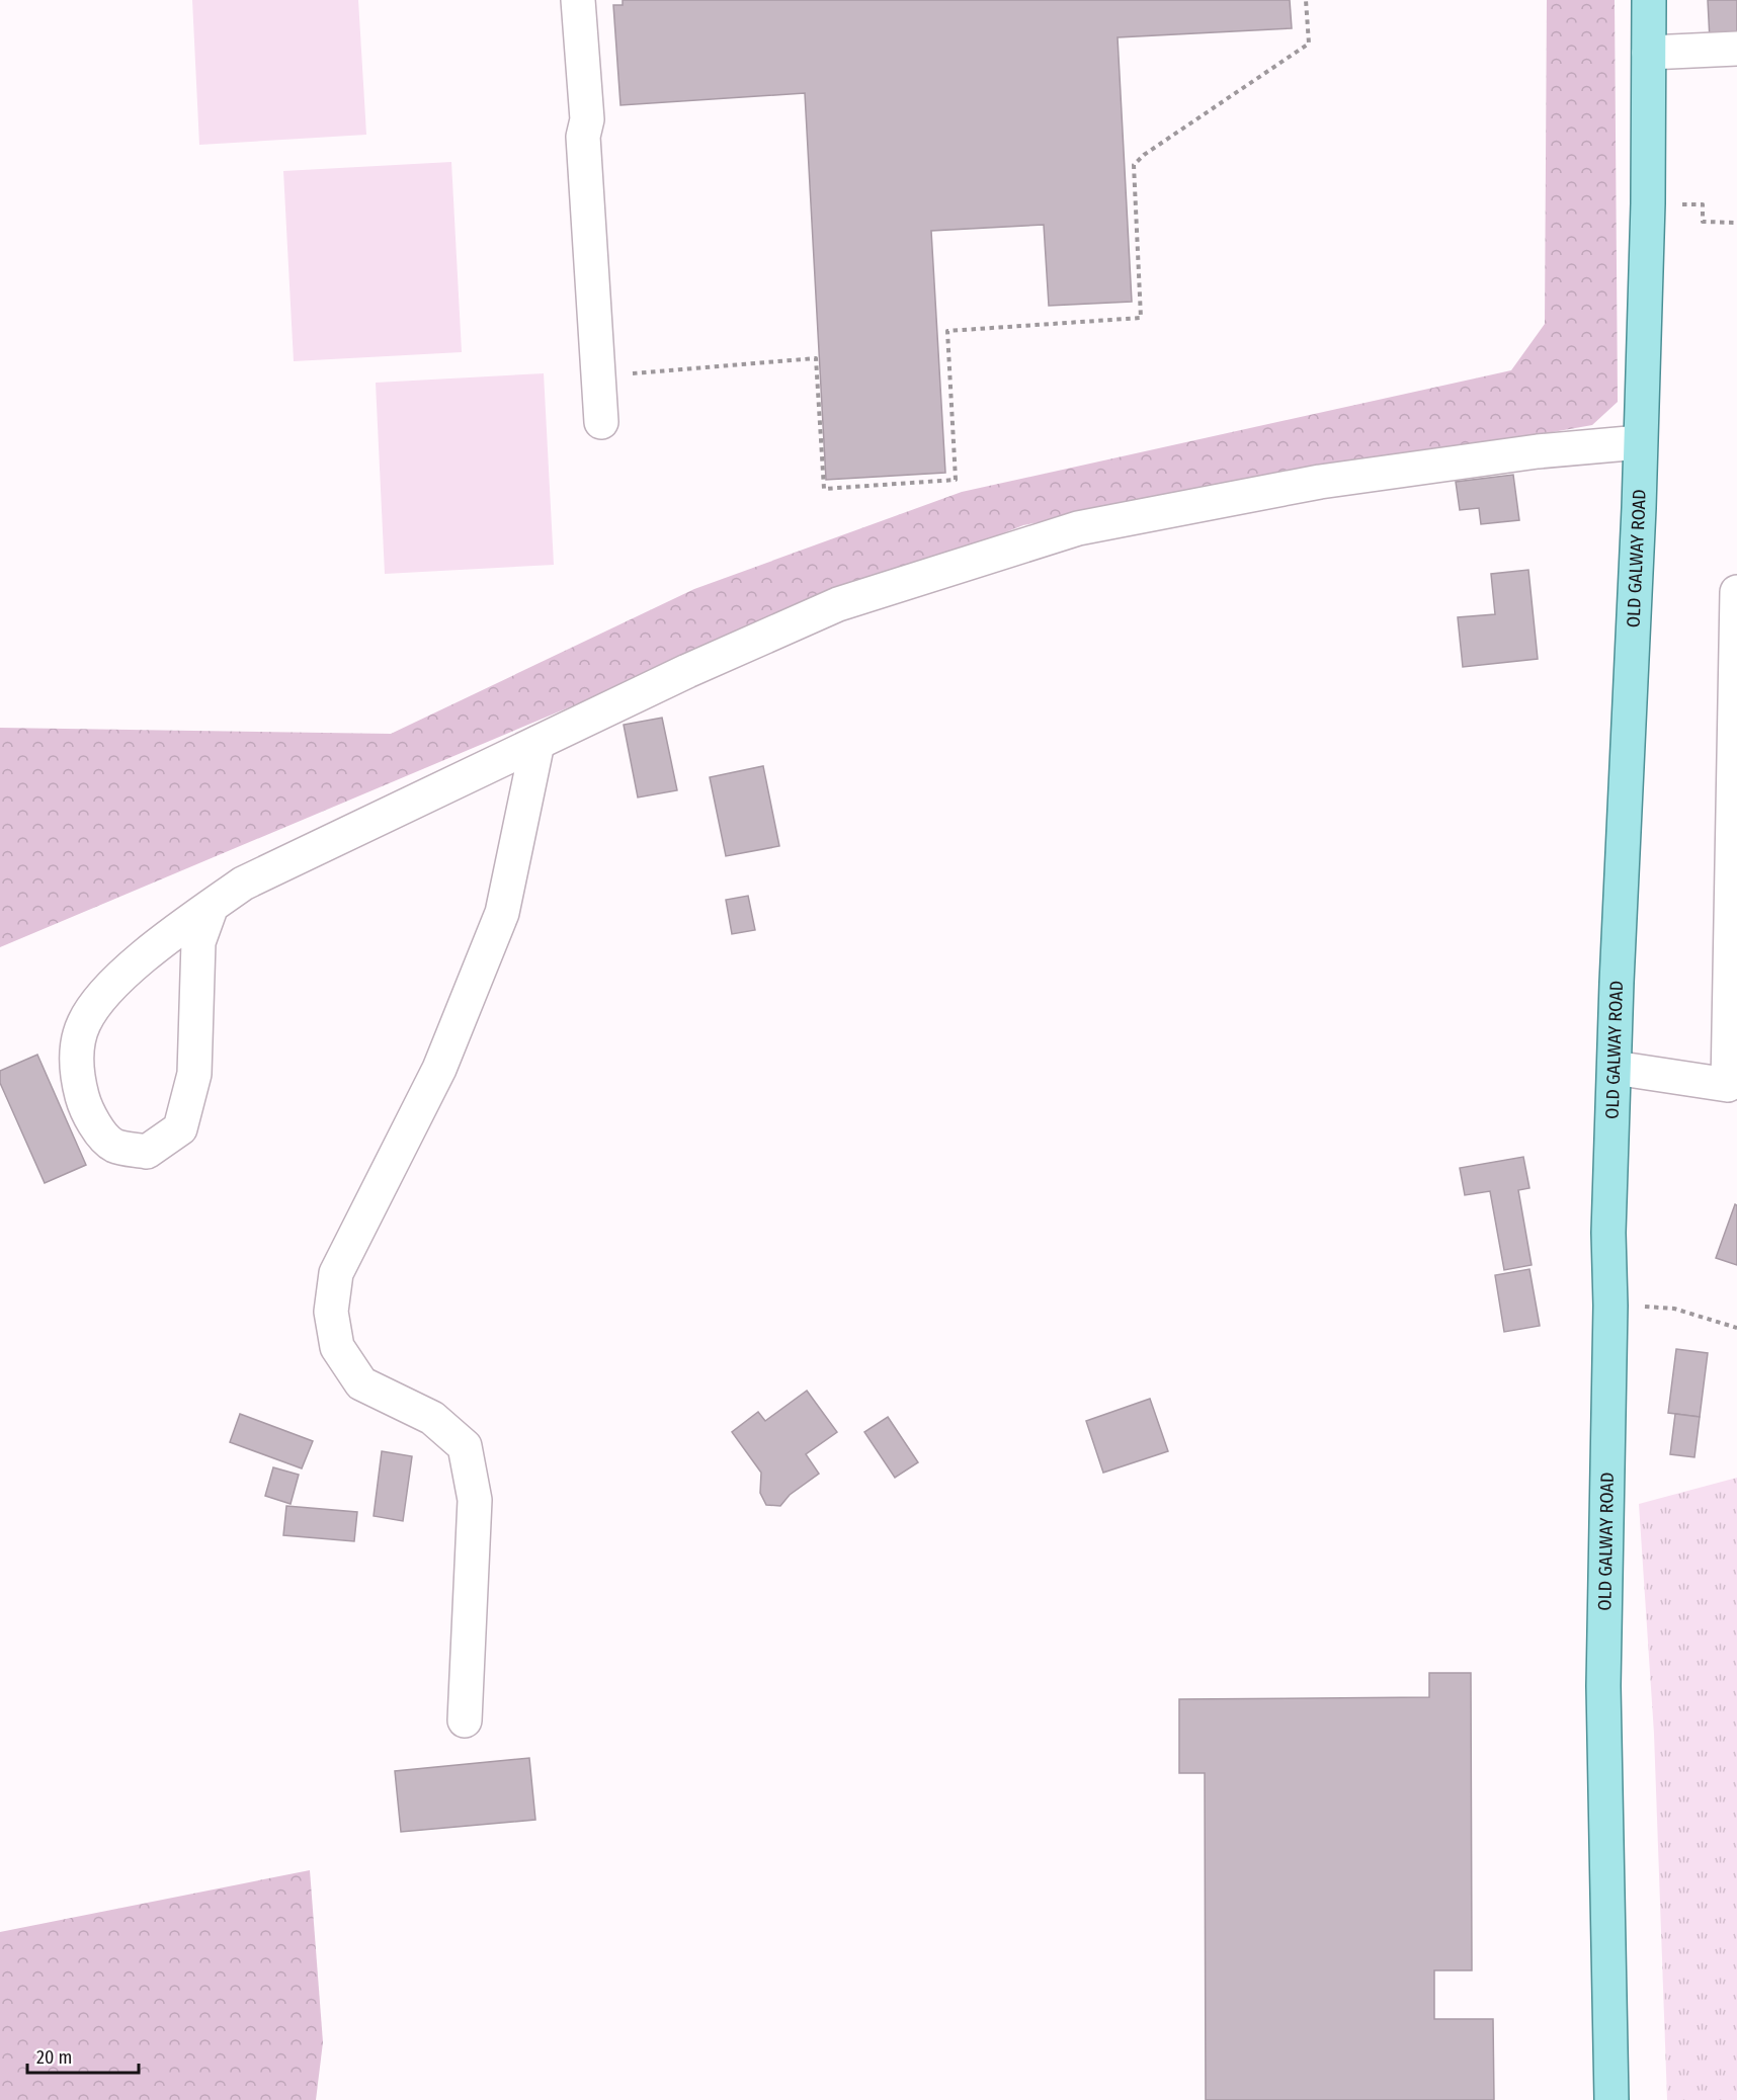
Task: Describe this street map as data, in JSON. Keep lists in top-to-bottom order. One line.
{"streets":{"main road":["OLD GALWAY ROAD"]},"scale_bar":"20 m"}
